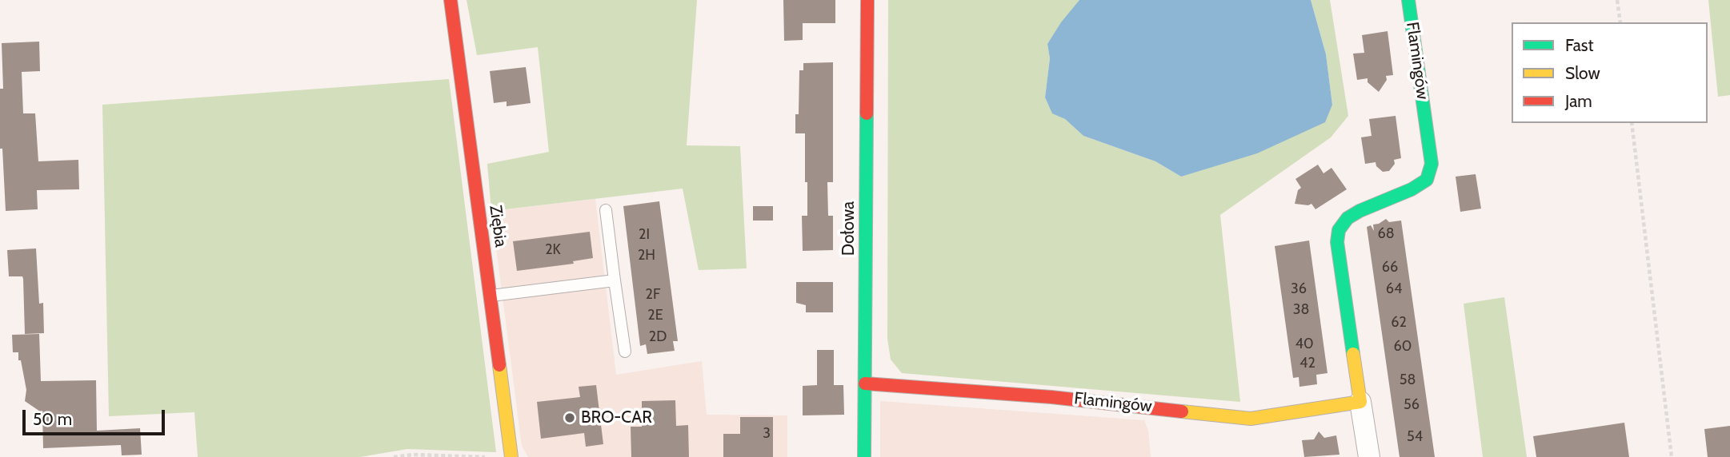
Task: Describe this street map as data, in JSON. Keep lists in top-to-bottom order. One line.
{"streets":{"street":["Flamingów","Ziębia","Dołowa"]},"crossings":[["Flamingów","Dołowa"]],"places":["BRO-CAR"],"house_numbers":["68","2I","2K","2H","66","36","64","2F","38","2E","62","2D","40","60","42","58","56","3","54"],"legend":["Fast","Slow","Jam"],"scale_bar":"50 m"}
